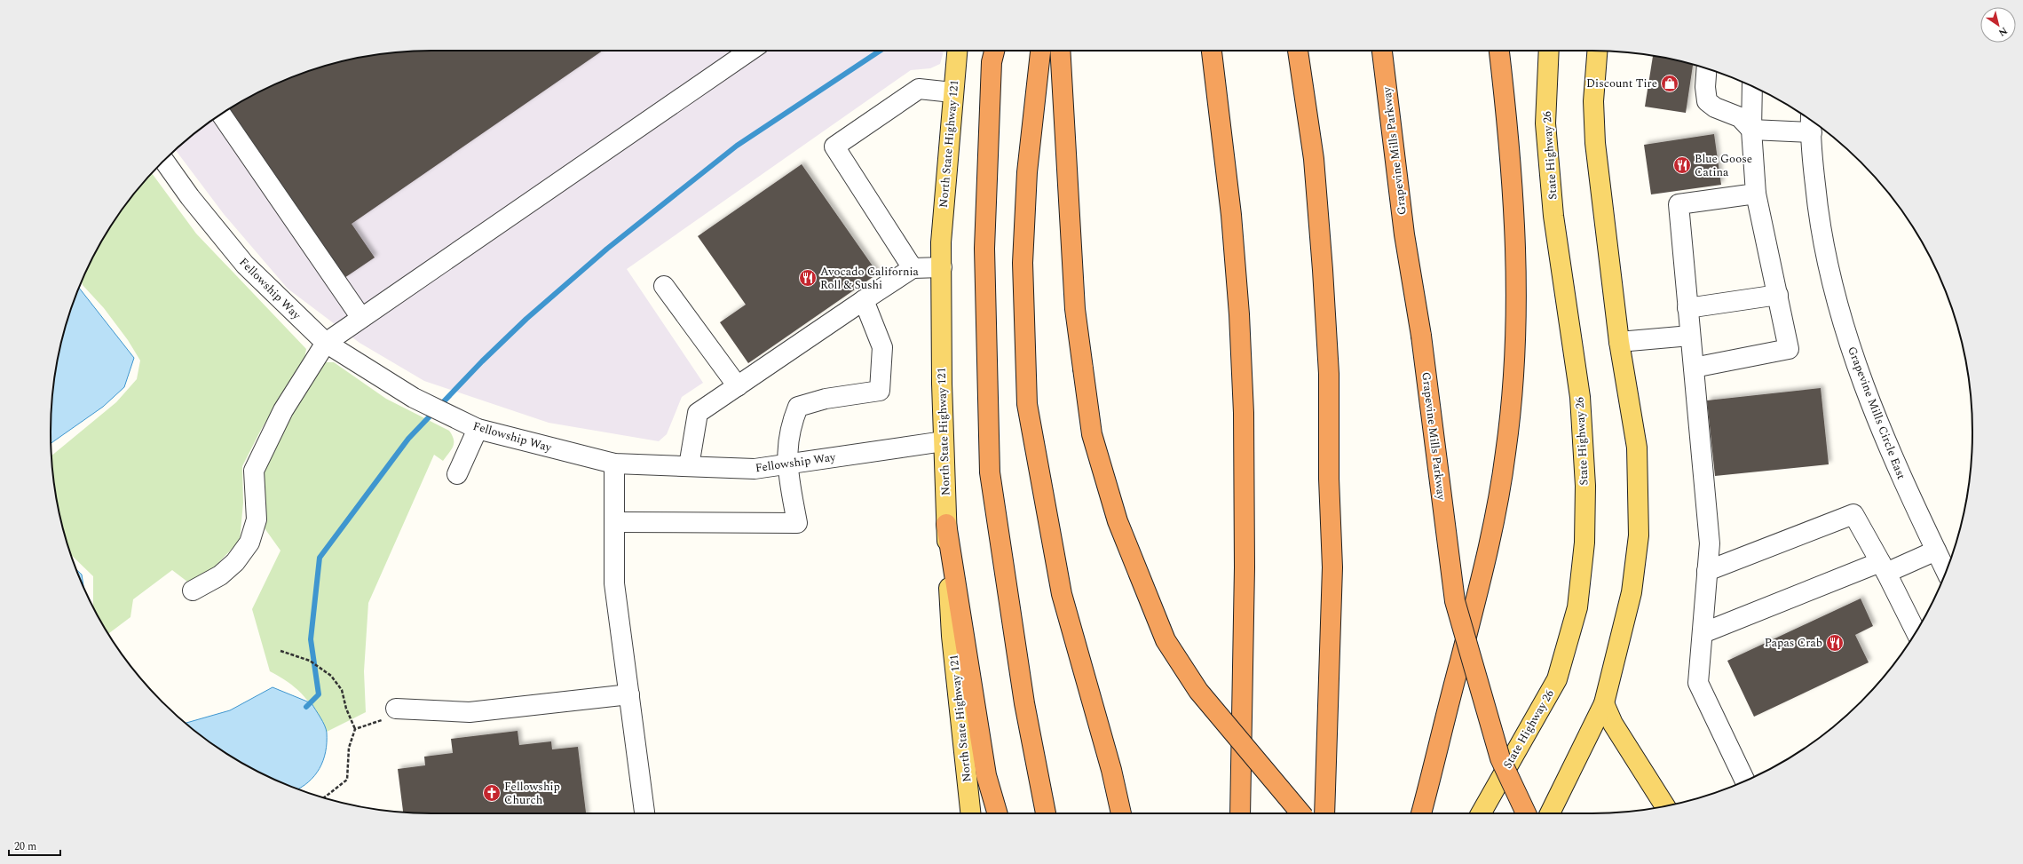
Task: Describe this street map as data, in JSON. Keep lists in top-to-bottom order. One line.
{"streets":{"highway":["Grapevine Mills Parkway"],"main road":["North State Highway 121","State Highway 26"],"street":["Fellowship Way","Grapevine Mills Circle East"]},"crossings":[["North State Highway 121","Fellowship Way"]],"places":{"shop":["Discount Tire"],"restaurant":["Blue Goose Catina","Avocado California Roll & Sushi","Papas Crab"],"church":["Fellowship Church"]},"scale_bar":"20 m","north":"bottom right"}
